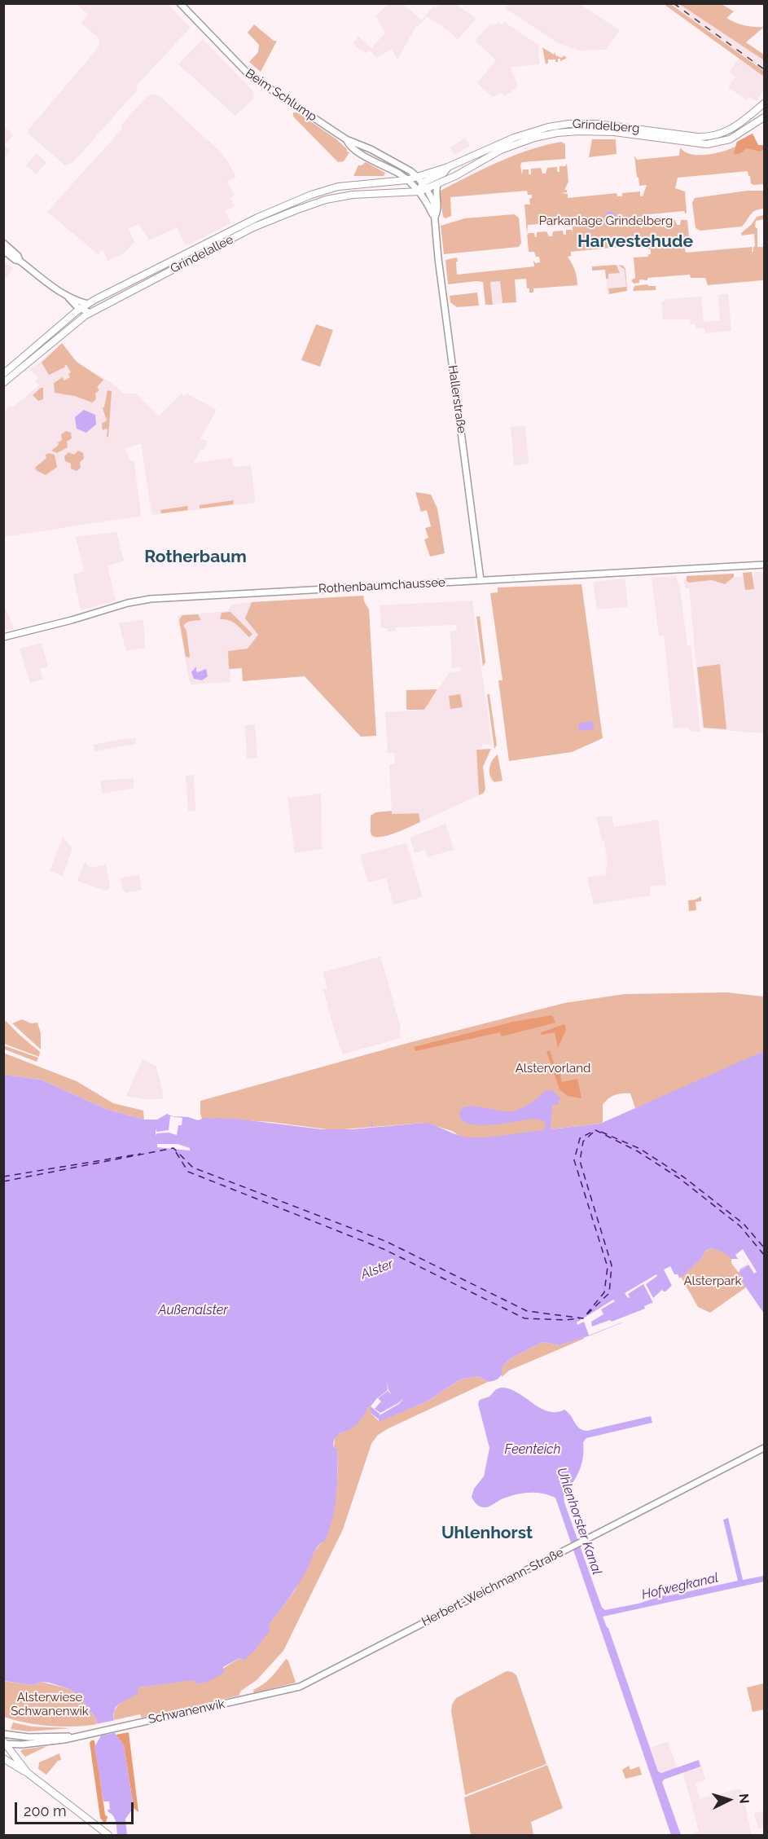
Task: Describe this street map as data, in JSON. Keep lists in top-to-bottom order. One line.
{"streets":{"main road":["Beim Schlump","Grindelberg","Grindelallee","Hallerstraße","Rothenbaumchaussee","Herbert-Weichmann-Straße","Schwanenwik"]},"crossings":[["Beim Schlump","Grindelberg"],["Beim Schlump","Grindelallee"],["Beim Schlump","Hallerstraße"],["Grindelberg","Grindelallee"],["Grindelberg","Hallerstraße"],["Grindelallee","Hallerstraße"],["Hallerstraße","Rothenbaumchaussee"],["Herbert-Weichmann-Straße","Schwanenwik"]],"districts":["Harvestehude","Rotherbaum","Uhlenhorst"],"water":["Alster","Außenalster","Feenteich","Uhlenhorster Kanal","Hofwegkanal"],"parks":["Parkanlage Grindelberg","Alstervorland","Alsterpark","Alsterwiese Schwanenwik"],"scale_bar":"200 m","north":"right"}
